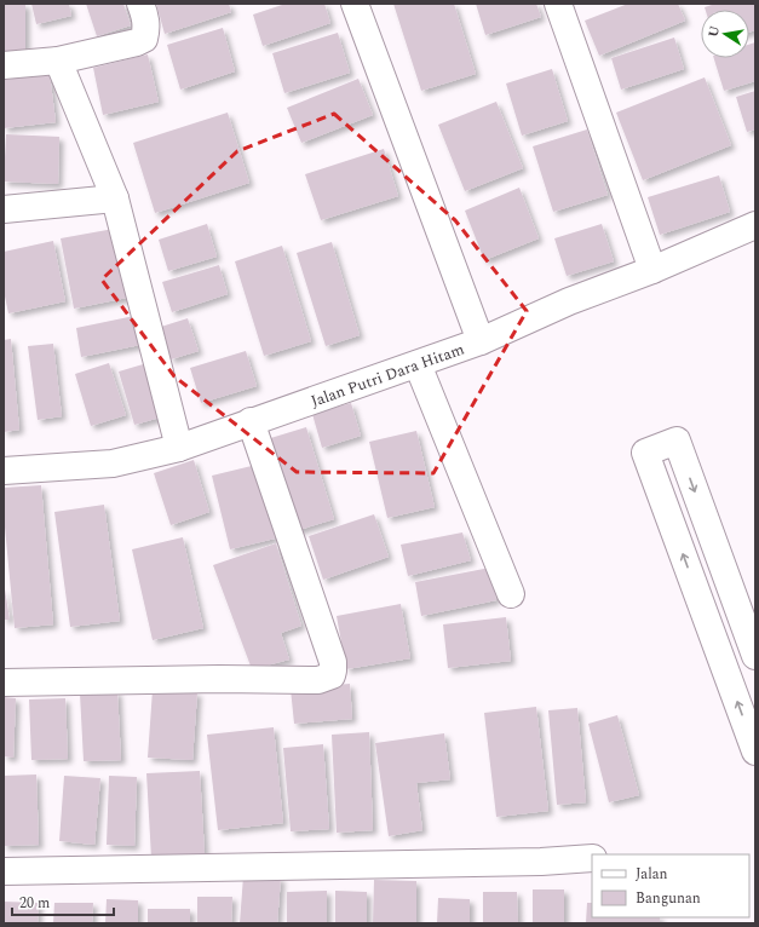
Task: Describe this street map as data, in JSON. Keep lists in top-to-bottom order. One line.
{"streets":{"street":["Jalan Putri Dara Hitam"]},"legend":["Jalan","Bangunan"],"scale_bar":"20 m","north":"left"}
